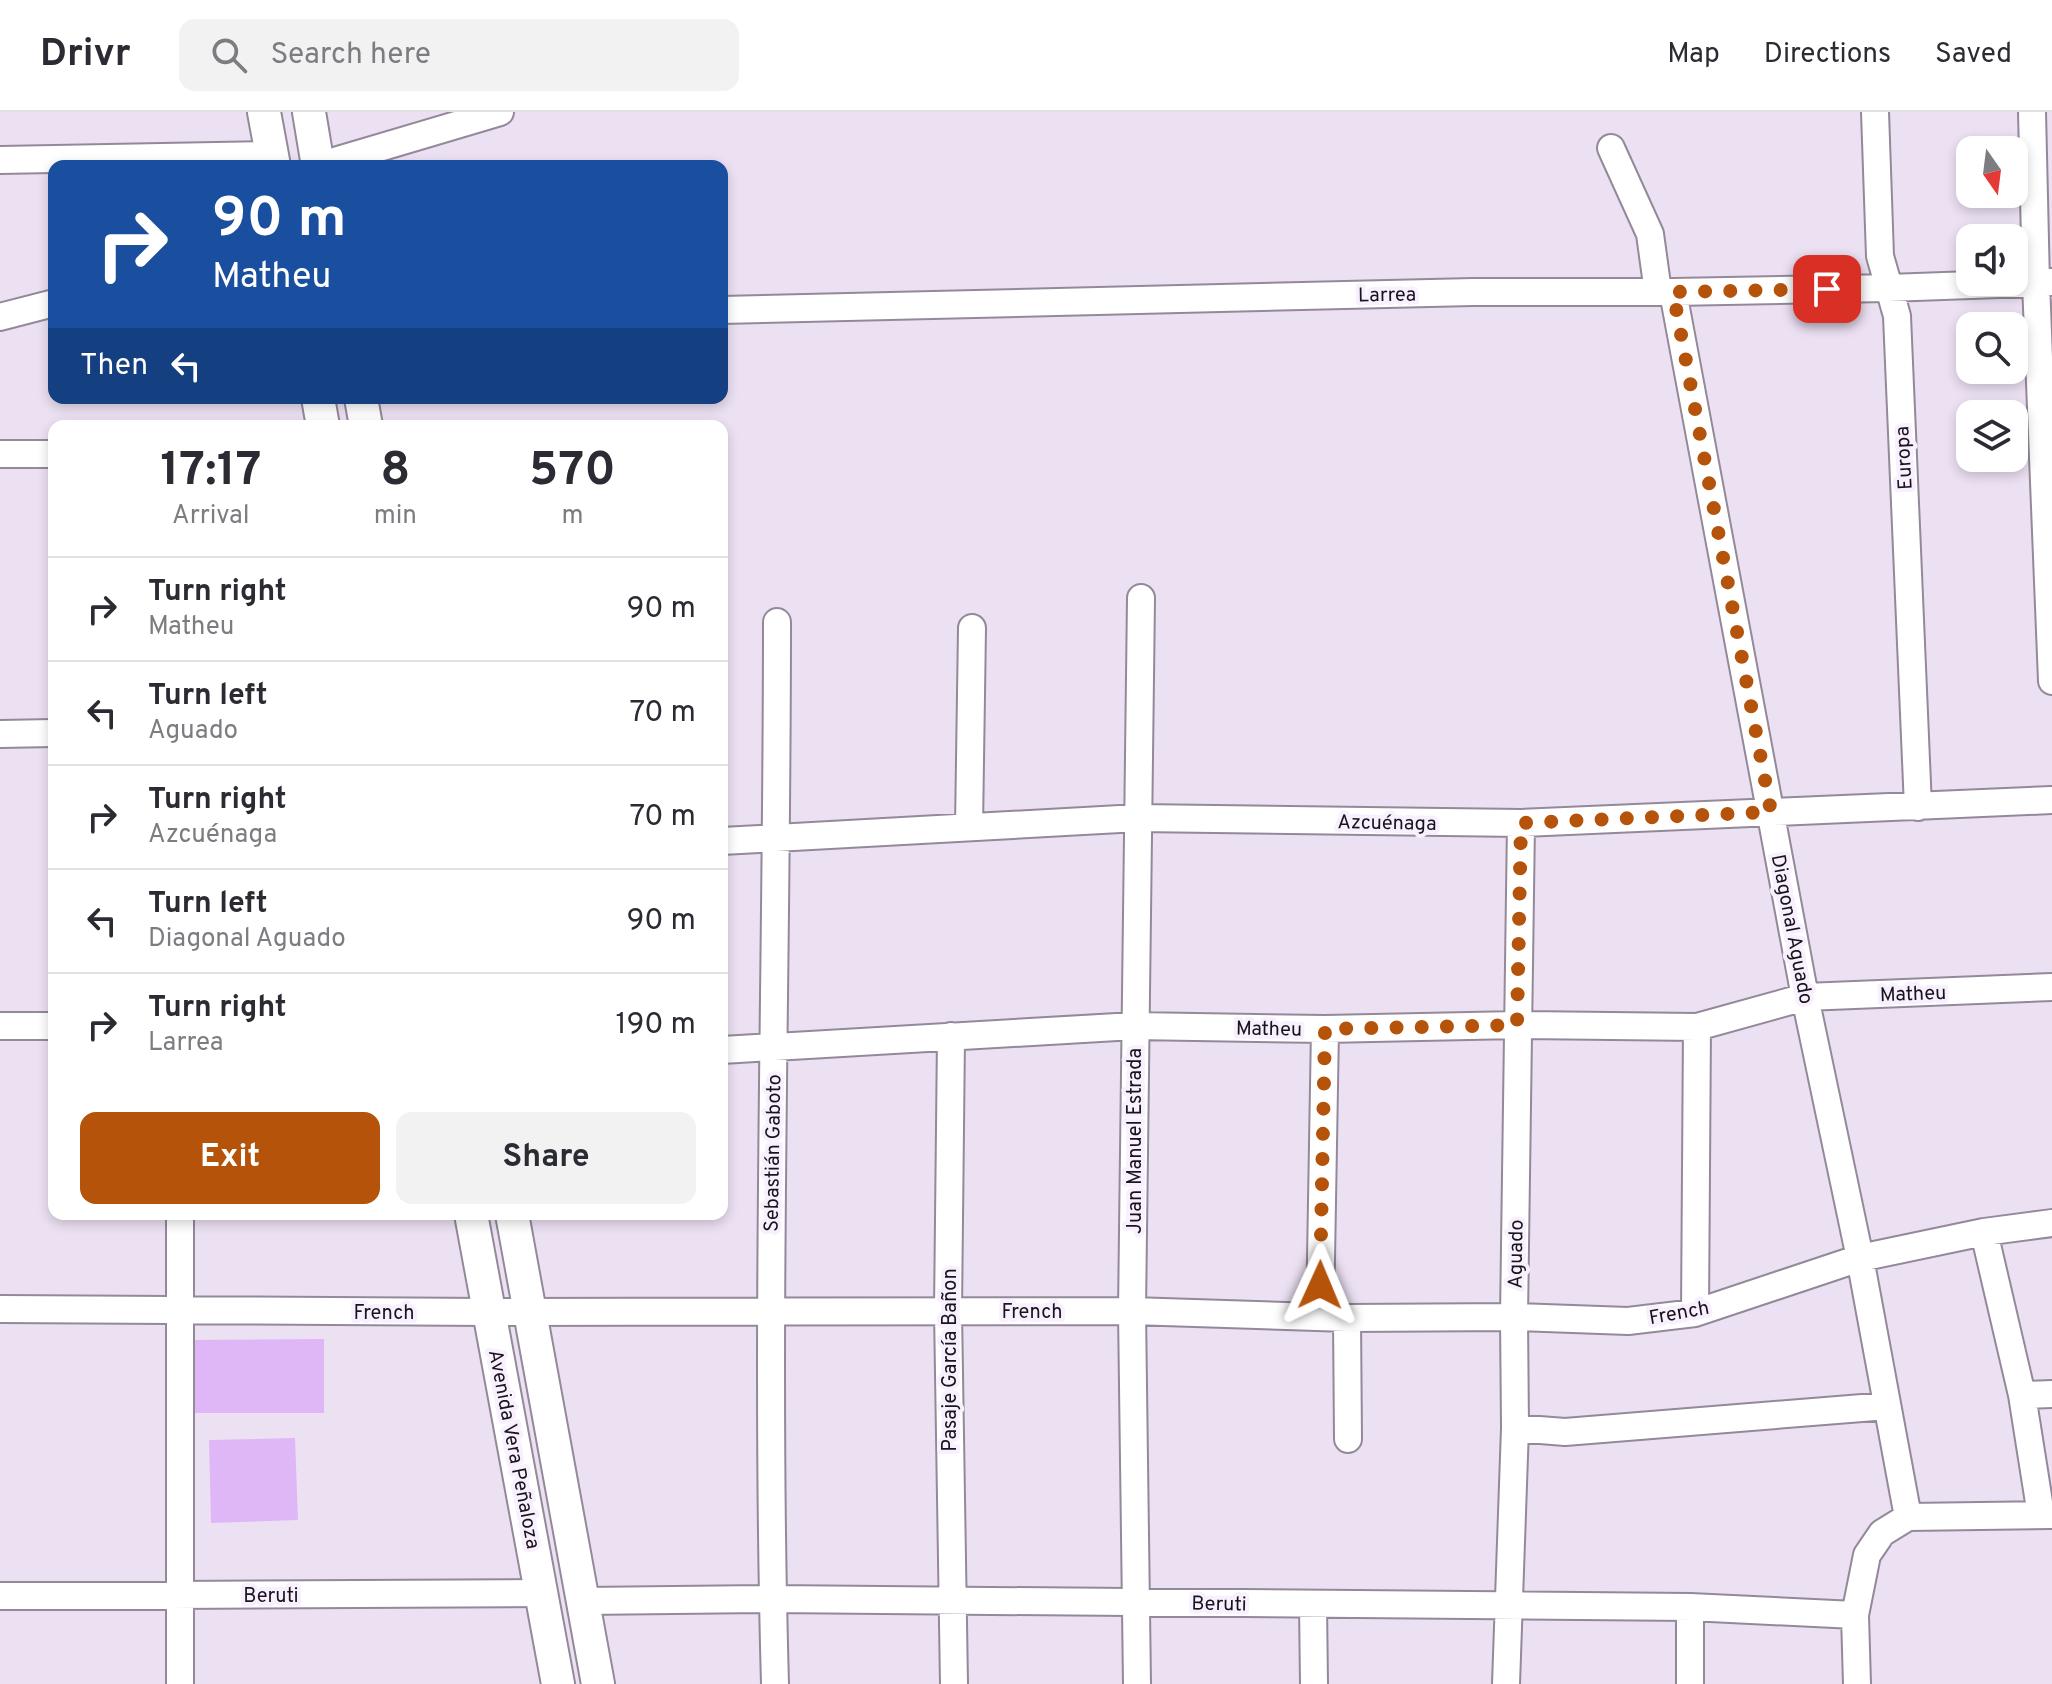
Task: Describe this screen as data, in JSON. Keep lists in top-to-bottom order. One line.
{"streets":{"main road":["Avenida Vera Peñaloza"],"street":["Larrea","Europa","Azcuénaga","Diagonal Aguado","Matheu","Juan Manuel Estrada","Sebastián Gaboto","Aguado","French","Pasaje García Bañon","Beruti"]},"crossings":[["Larrea","Europa"],["Larrea","Diagonal Aguado"],["Europa","Azcuénaga"],["Azcuénaga","Diagonal Aguado"],["Azcuénaga","Juan Manuel Estrada"],["Azcuénaga","Sebastián Gaboto"],["Azcuénaga","Aguado"],["Diagonal Aguado","Matheu"],["Diagonal Aguado","French"],["Matheu","Juan Manuel Estrada"],["Matheu","Sebastián Gaboto"],["Matheu","Aguado"],["Matheu","Pasaje García Bañon"],["Juan Manuel Estrada","French"],["Juan Manuel Estrada","Beruti"],["Sebastián Gaboto","French"],["Sebastián Gaboto","Beruti"],["Aguado","French"],["Aguado","Beruti"],["French","Pasaje García Bañon"],["French","Avenida Vera Peñaloza"],["Pasaje García Bañon","Beruti"],["Avenida Vera Peñaloza","Beruti"]],"north":"bottom","page":{"header":"Drivr","search":"Search here","nav":["Map","Directions","Saved"],"turn":["90 m","Matheu"],"then":"Then","eta":["17:17","Arrival","8","min","570","m"],"list":[{"name":"Turn right","note":"Matheu","value":"90 m"},{"name":"Turn left","note":"Aguado","value":"70 m"},{"name":"Turn right","note":"Azcuénaga","value":"70 m"},{"name":"Turn left","note":"Diagonal Aguado","value":"90 m"},{"name":"Turn right","note":"Larrea","value":"190 m"}],"buttons":["Exit","Share"]}}
